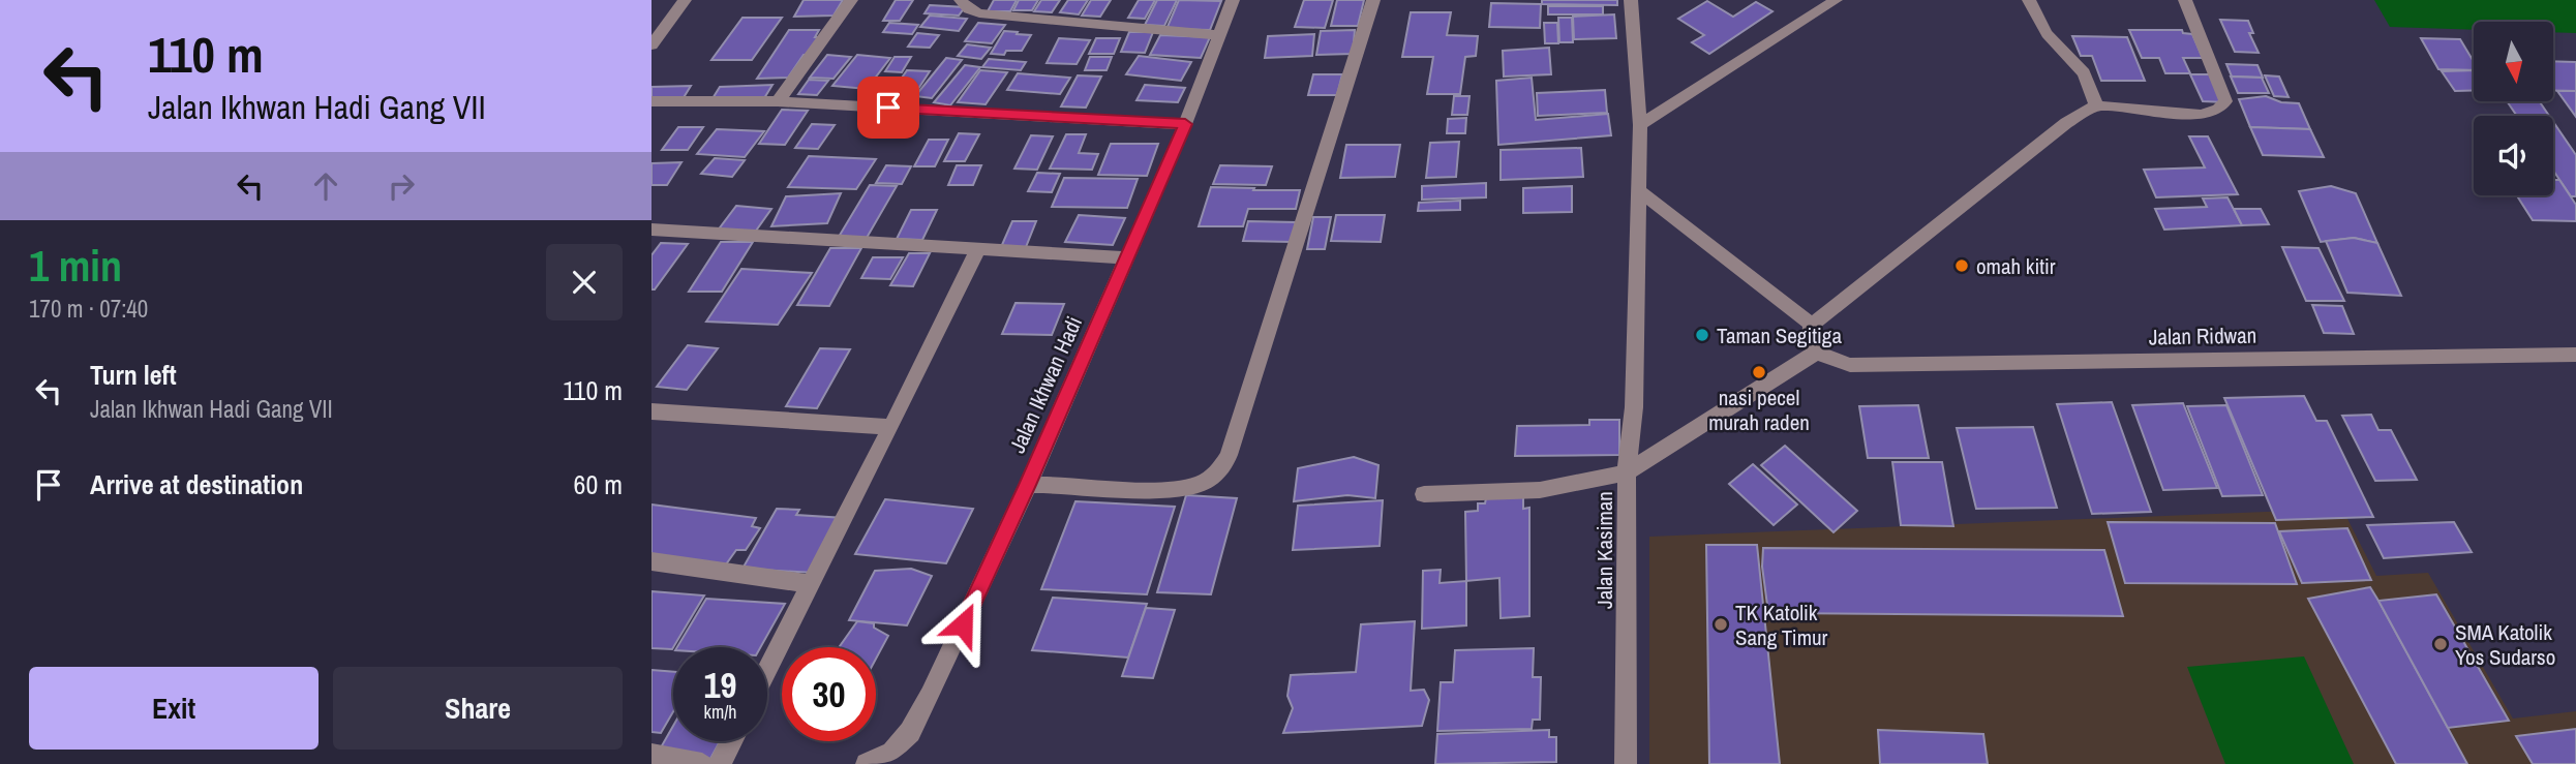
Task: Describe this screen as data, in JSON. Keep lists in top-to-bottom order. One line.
{"streets":{"street":["Jalan Ridwan","Jalan Ikhwan Hadi","Jalan Kasiman"]},"crossings":[["Jalan Ridwan","Jalan Kasiman"]],"places":["omah kitir","Taman Segitiga","nasi pecel murah raden","TK Katolik Sang Timur","SMA Katolik Yos Sudarso"],"north":"bottom","page":{"turn":["110 m","Jalan Ikhwan Hadi Gang VII"],"heading":["1 min","170 m · 07:40"],"list":[{"name":"Turn left","note":"Jalan Ikhwan Hadi Gang VII","value":"110 m"},{"name":"Arrive at destination","value":"60 m"}],"speed":"19 km/h","limit":"30","buttons":["Exit","Share"]}}
